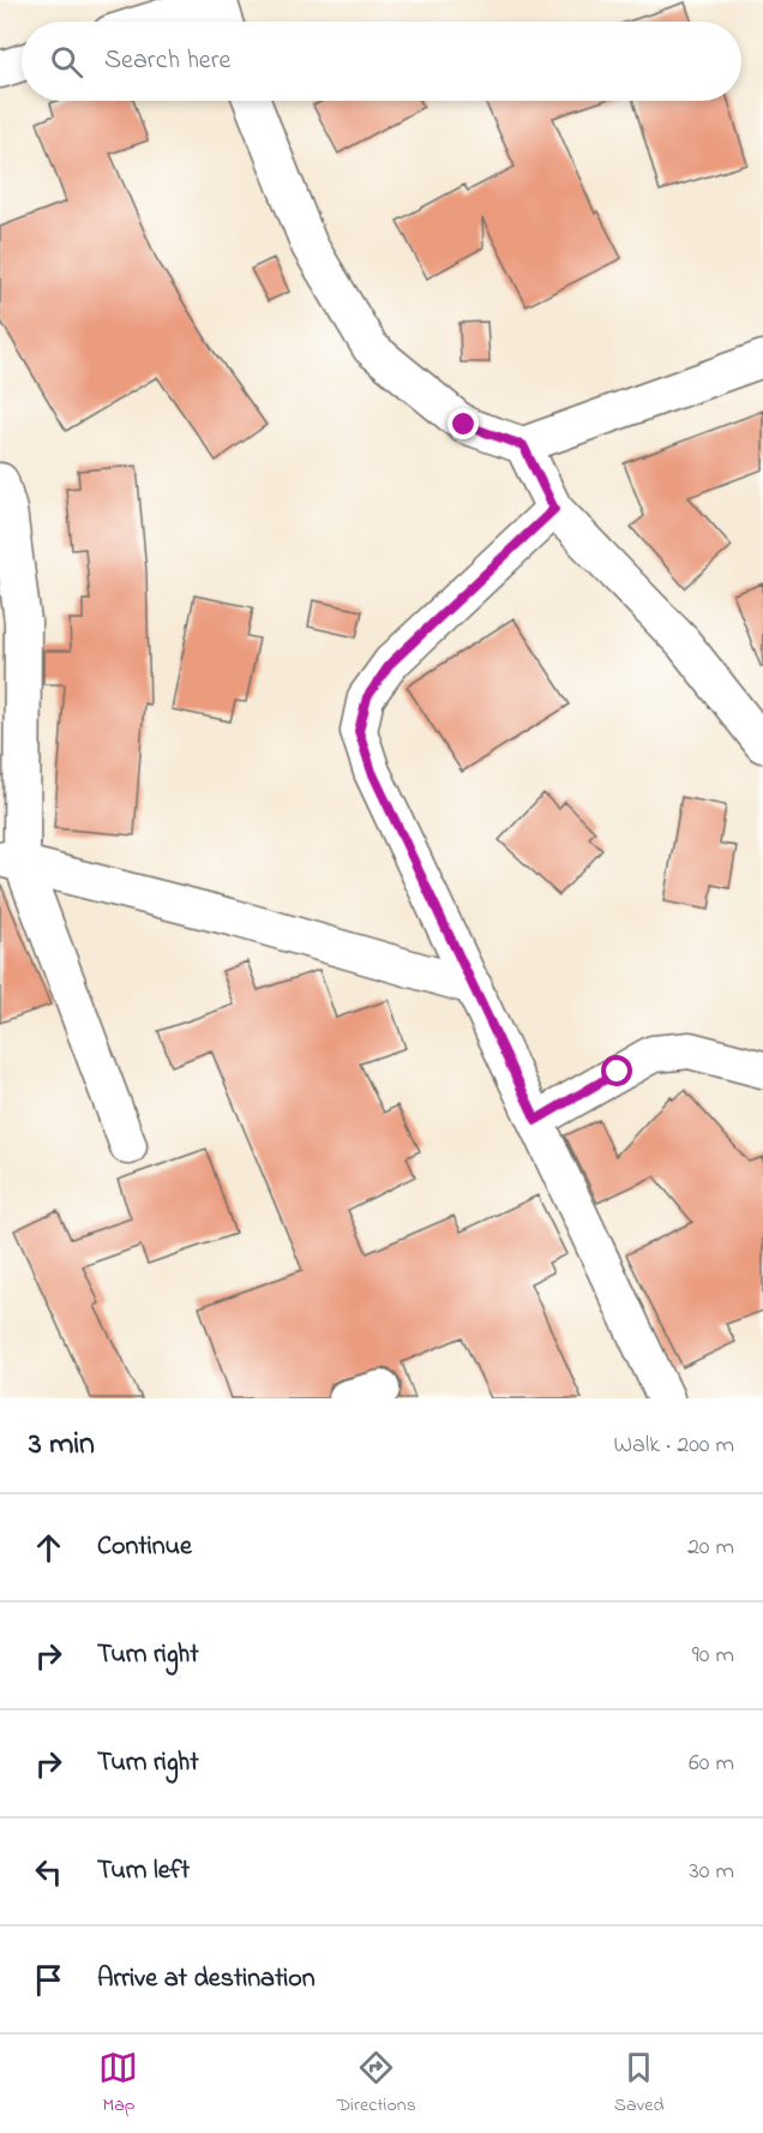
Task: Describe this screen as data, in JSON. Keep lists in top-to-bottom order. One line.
{"page":{"search":"Search here","heading":["3 min","Walk · 200 m"],"list":[["Continue","20 m"],["Turn right","90 m"],["Turn right","60 m"],["Turn left","30 m"],"Arrive at destination"],"nav":["Map","Directions","Saved"]}}
